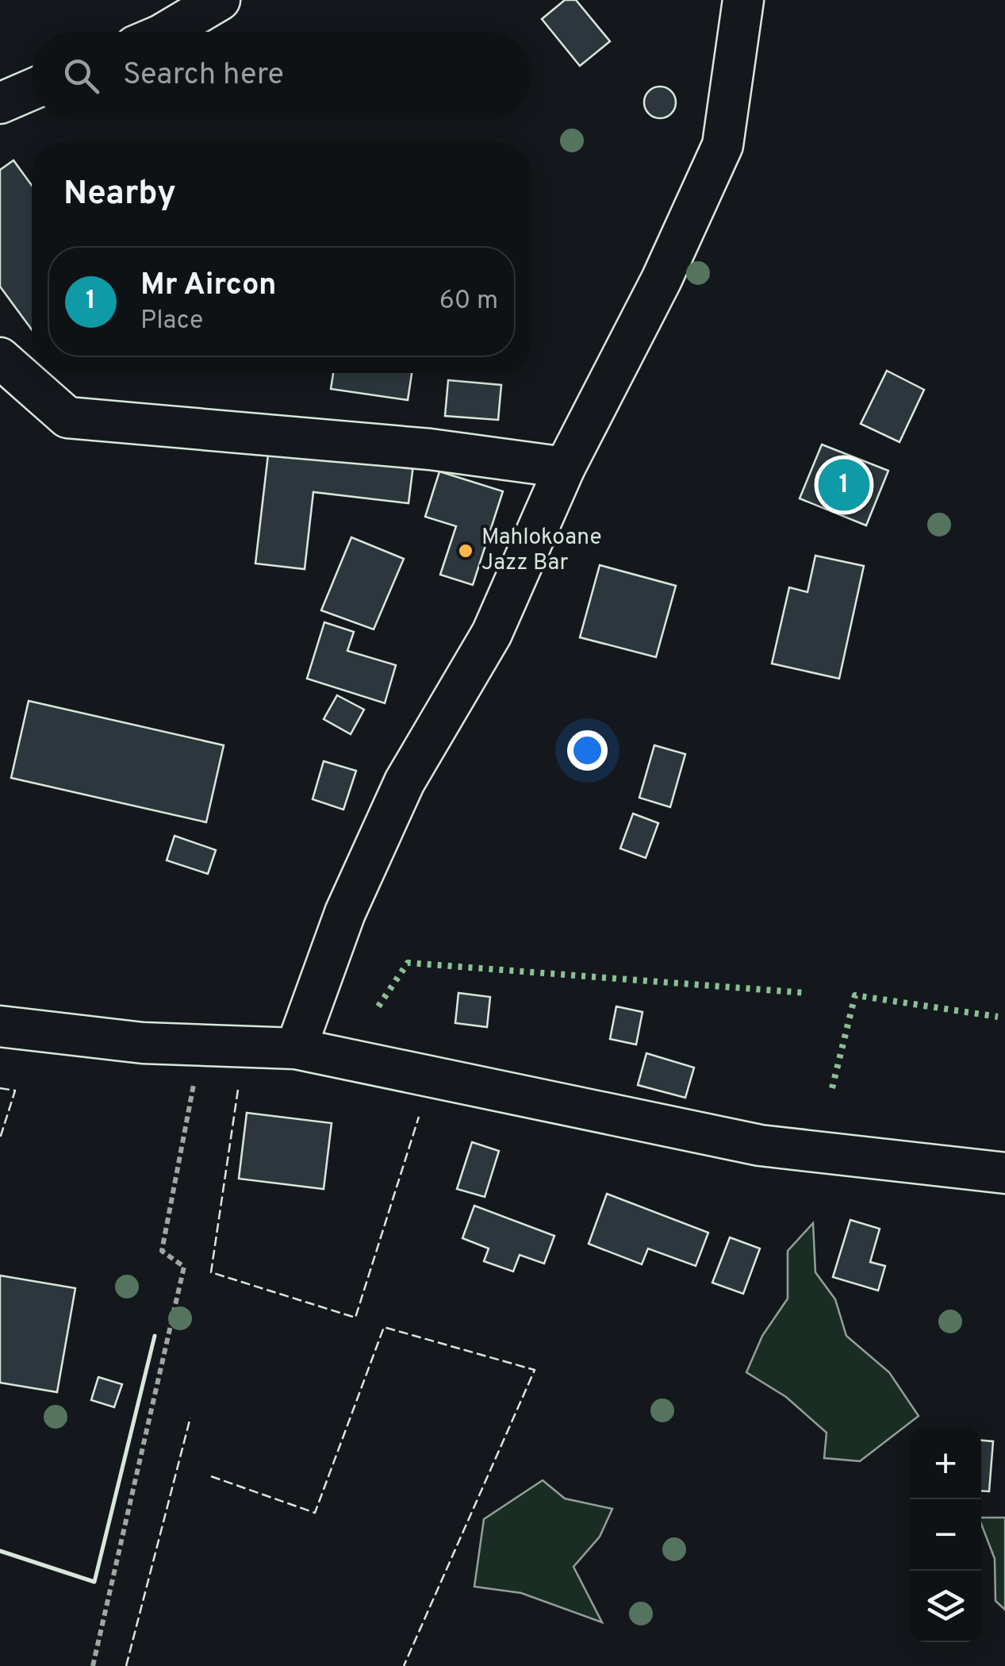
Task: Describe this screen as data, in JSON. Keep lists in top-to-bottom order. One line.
{"places":["Mahlokoane Jazz Bar"],"page":{"search":"Search here","heading":"Nearby","list":[{"mark":"1","name":"Mr Aircon","note":"Place","value":"60 m"}],"pins":"1","map_buttons":["+","−"]}}
